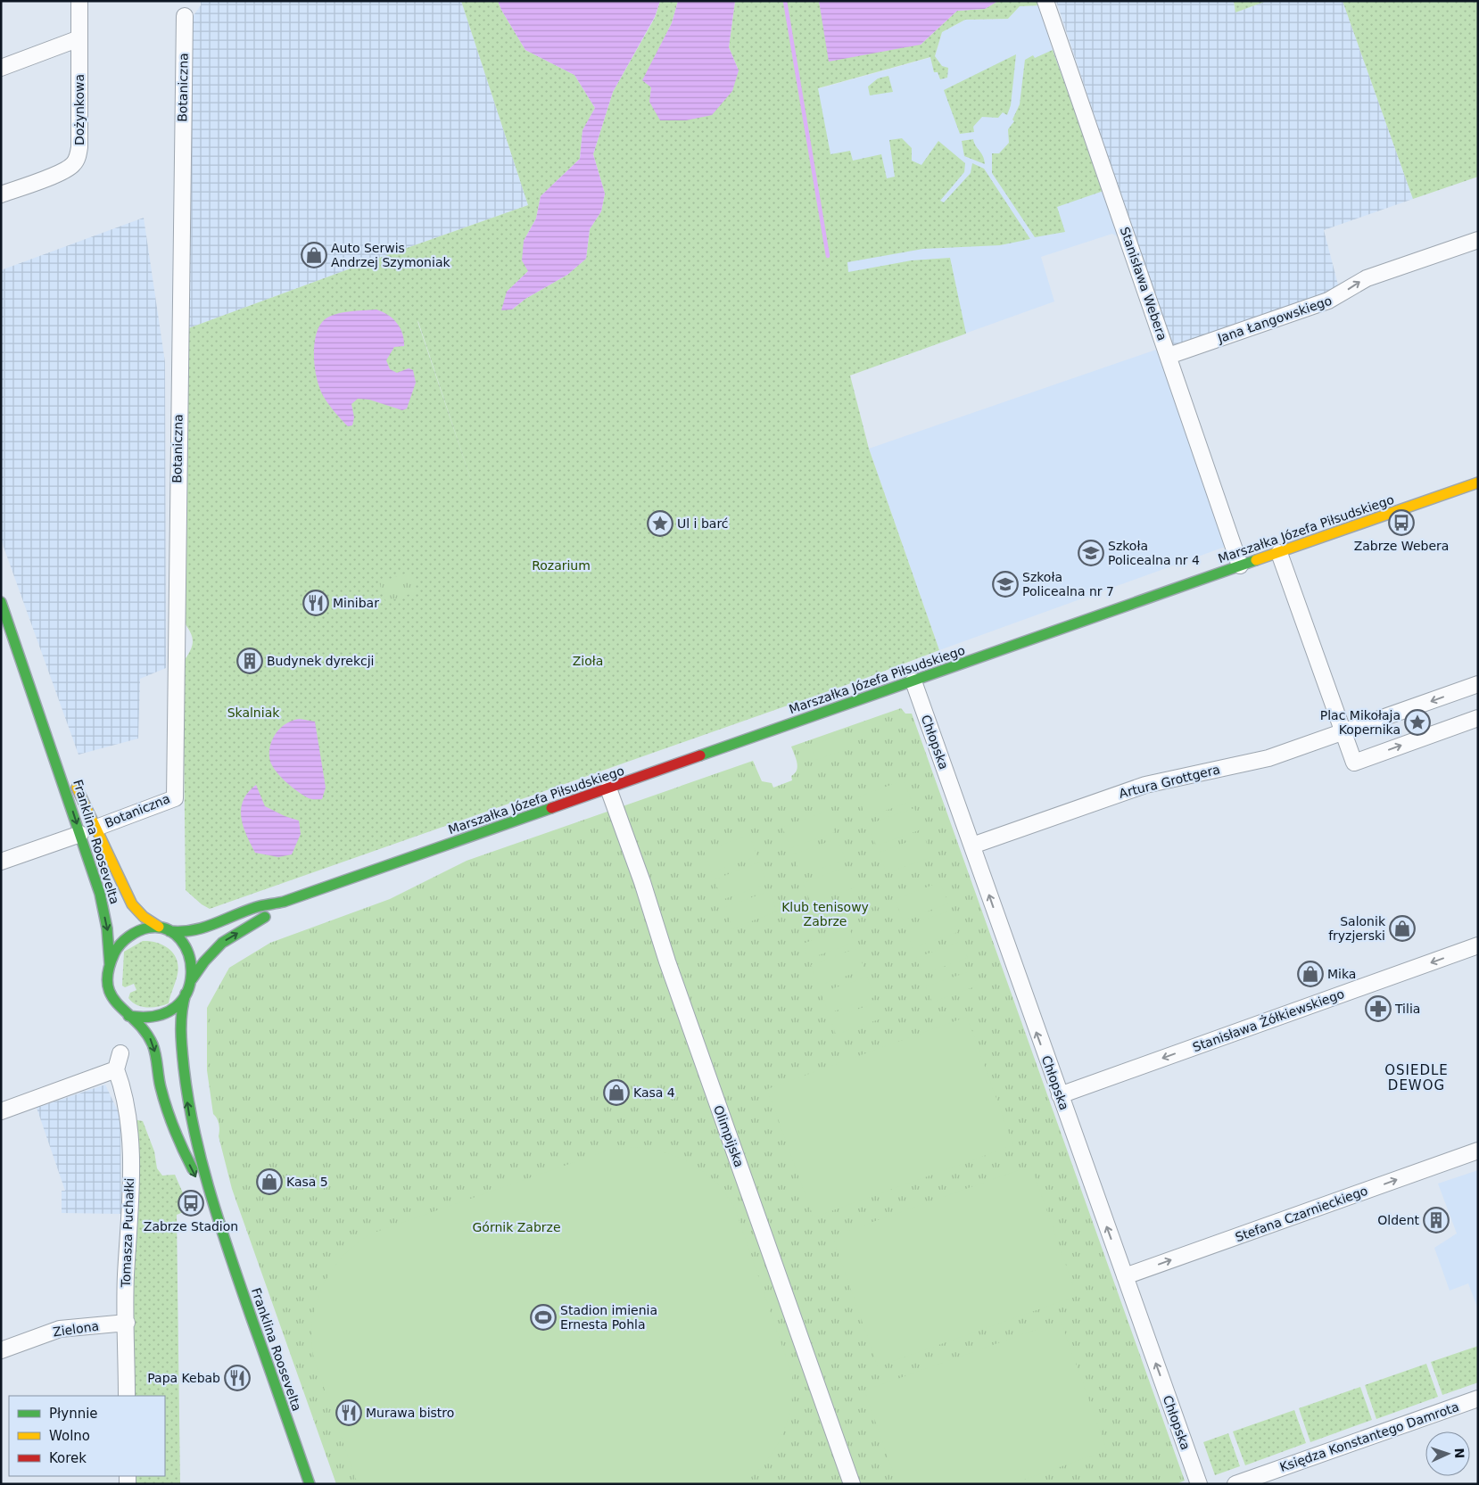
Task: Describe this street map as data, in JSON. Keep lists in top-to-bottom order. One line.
{"streets":{"street":["Botaniczna","Dożynkowa","Stanisława Webera","Jana Łangowskiego","Marszałka Józefa Piłsudskiego","Chłopska","Artura Grottgera","Franklina Roosevelta","Stanisława Żółkiewskiego","Olimpijska","Stefana Czarnieckiego","Tomasza Puchałki","Zielona","Księdza Konstantego Damrota"]},"crossings":[["Botaniczna","Franklina Roosevelta"],["Stanisława Webera","Jana Łangowskiego"],["Stanisława Webera","Marszałka Józefa Piłsudskiego"],["Marszałka Józefa Piłsudskiego","Chłopska"],["Marszałka Józefa Piłsudskiego","Franklina Roosevelta"],["Marszałka Józefa Piłsudskiego","Olimpijska"],["Chłopska","Artura Grottgera"],["Chłopska","Stanisława Żółkiewskiego"],["Chłopska","Stefana Czarnieckiego"],["Tomasza Puchałki","Zielona"]],"one_way":["Jana Łangowskiego","Chłopska","Stanisława Żółkiewskiego","Stefana Czarnieckiego"],"districts":["OSIEDLE DEWOG"],"parks":["Rozarium","Zioła","Skalniak","Klub tenisowy Zabrze","Górnik Zabrze"],"places":{"shop":["Auto Serwis Andrzej Szymoniak","Salonik fryzjerski","Mika","Kasa 4","Kasa 5"],"bus stop":["Zabrze Webera","Zabrze Stadion"],"place":["Ul i barć","Plac Mikołaja Kopernika"],"school or university":["Szkoła Policealna nr 4","Szkoła Policealna nr 7"],"restaurant":["Minibar","Papa Kebab","Murawa bistro"],"building":["Budynek dyrekcji","Oldent"],"pharmacy":["Tilia"],"sports":["Stadion imienia Ernesta Pohla"]},"legend":["Płynnie","Wolno","Korek"],"north":"right"}
